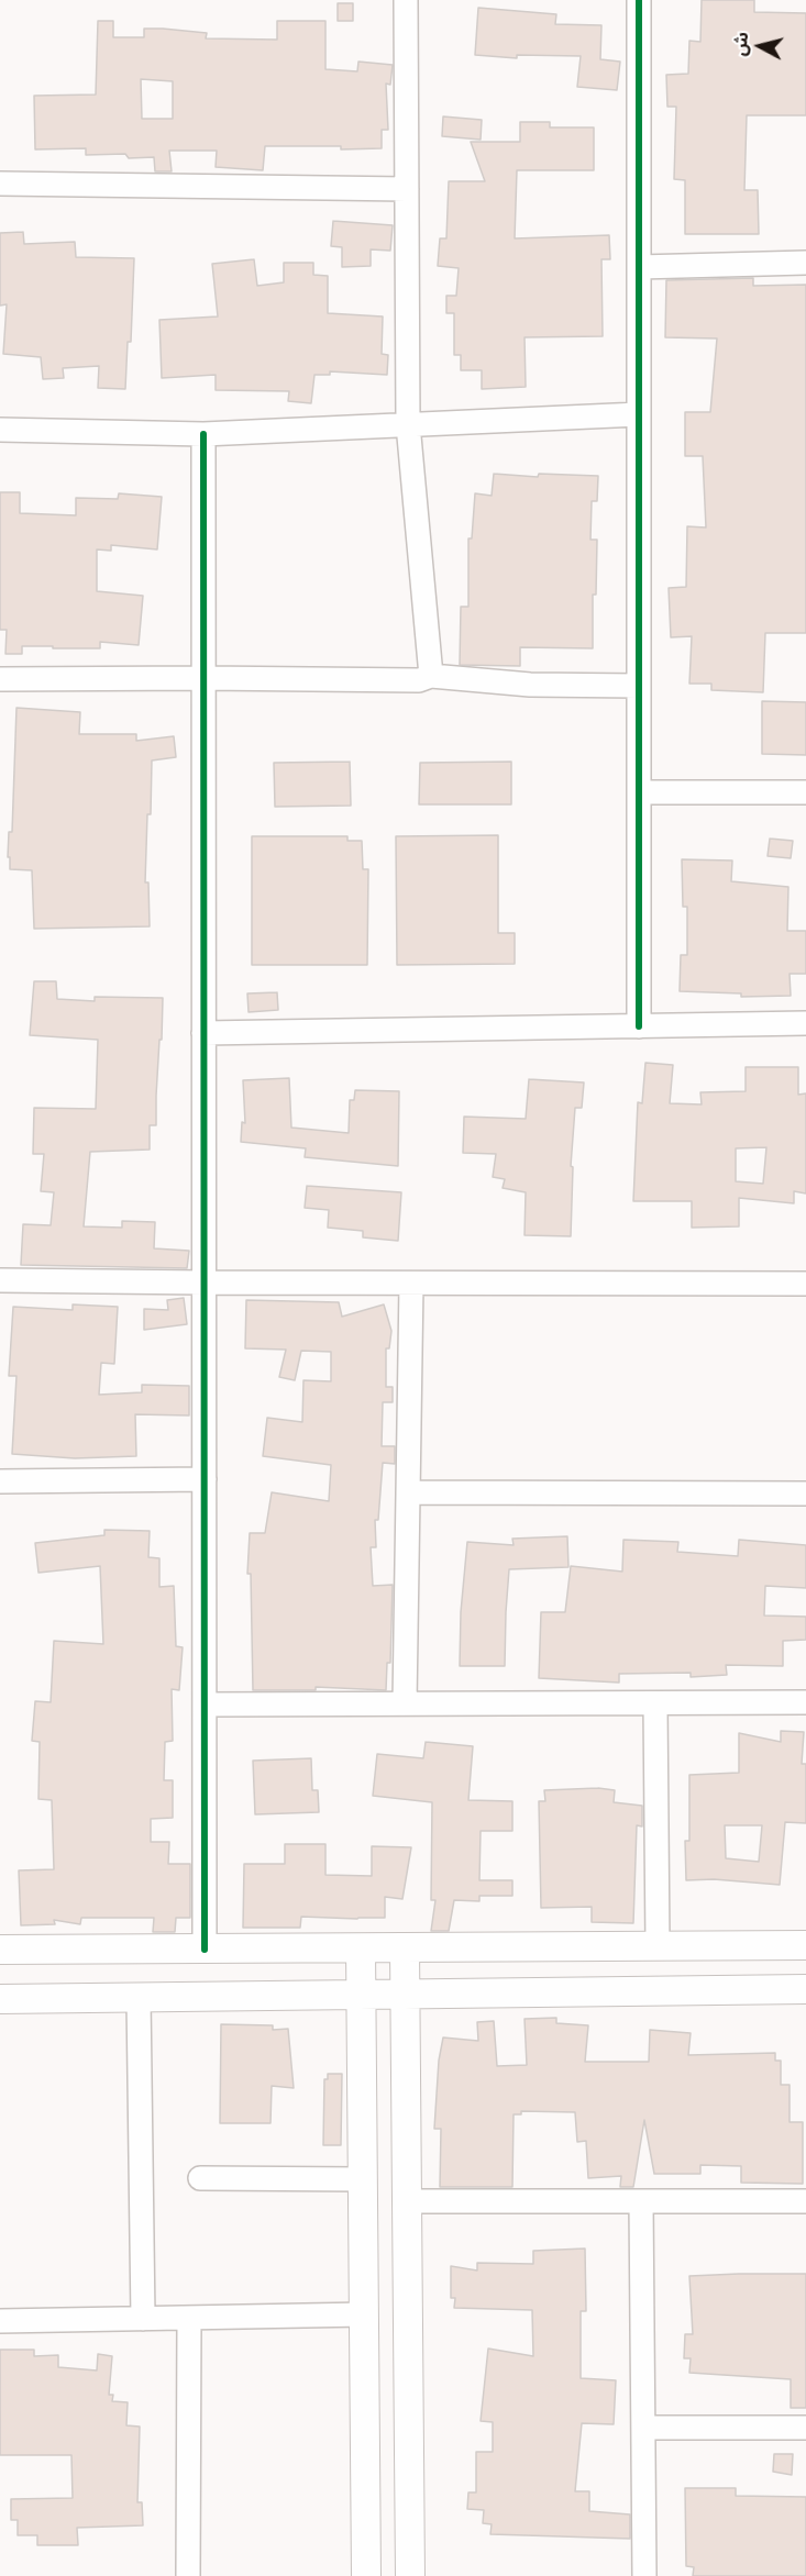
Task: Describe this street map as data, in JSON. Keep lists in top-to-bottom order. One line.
{"north":"left"}
